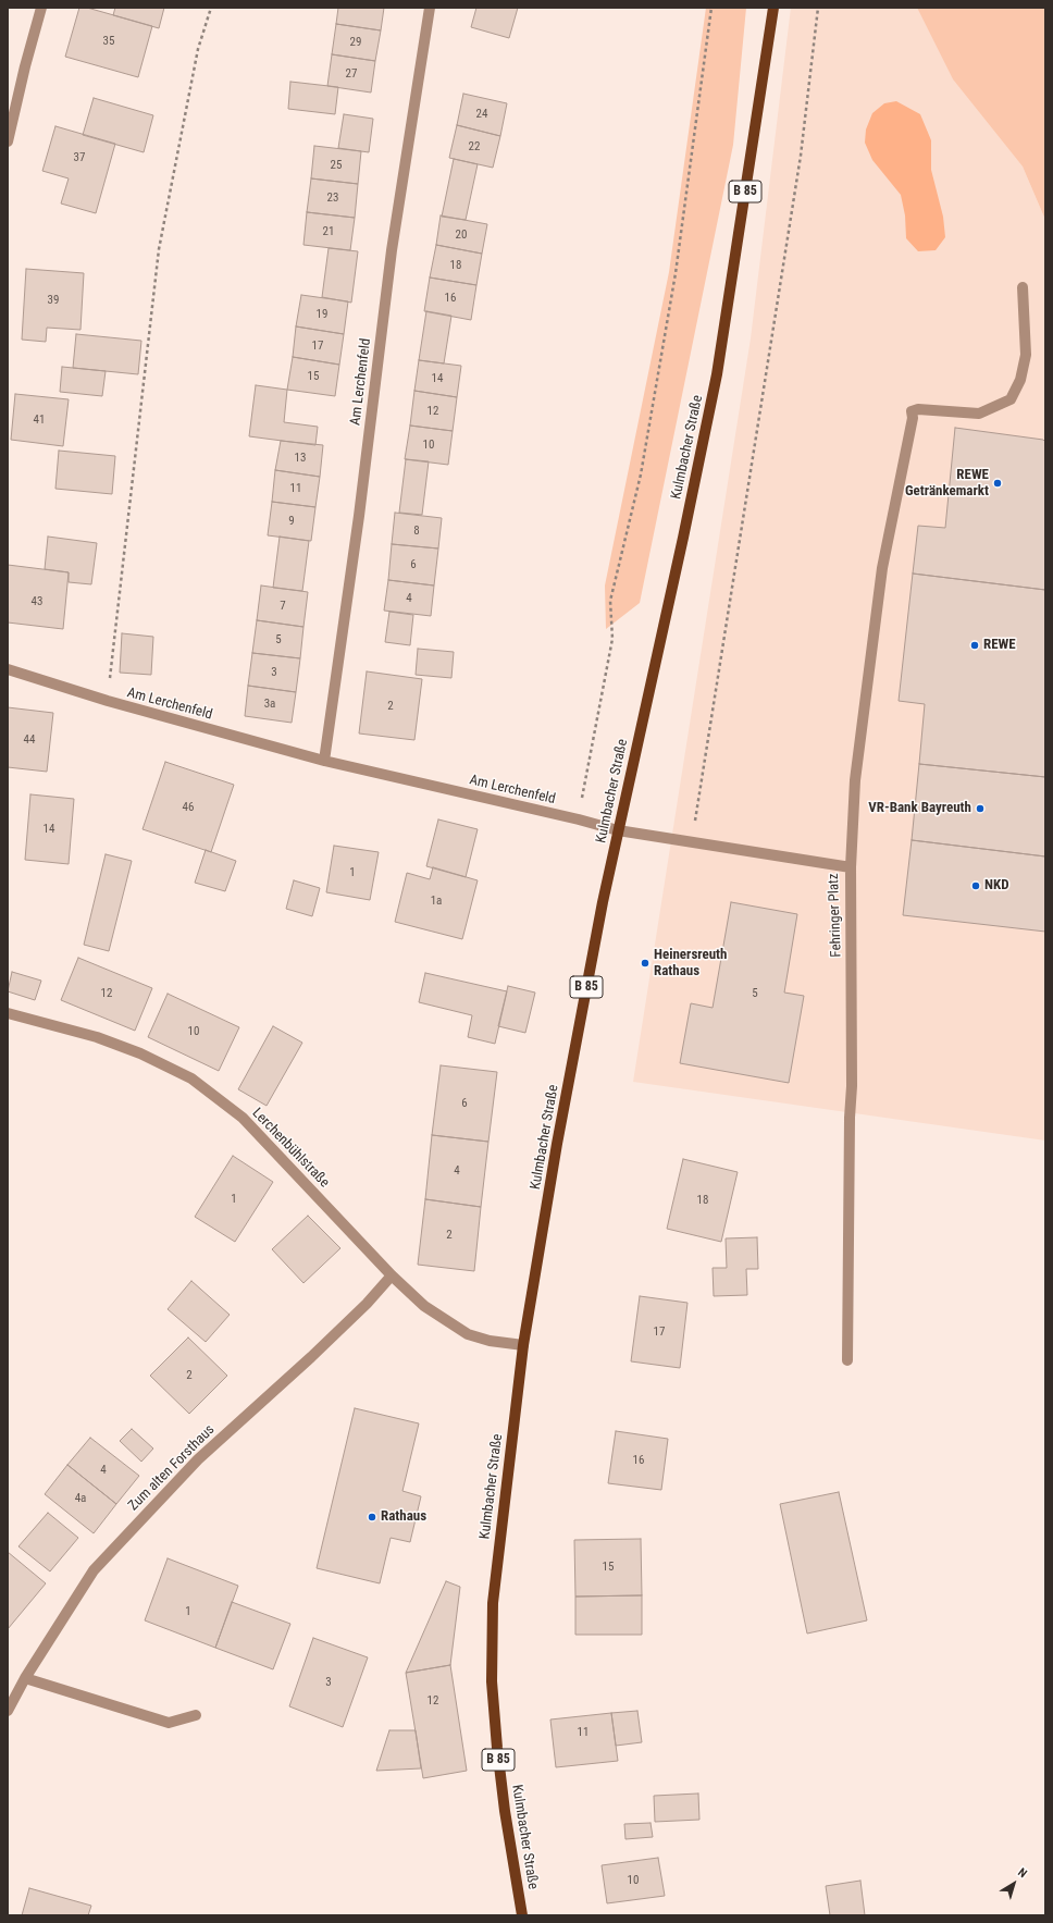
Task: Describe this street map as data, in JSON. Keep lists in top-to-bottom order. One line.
{"streets":{"main road":["B 85","Kulmbacher Straße"],"street":["Am Lerchenfeld","Fehringer Platz","Lerchenbühlstraße","Zum alten Forsthaus"]},"crossings":[["Am Lerchenfeld","Kulmbacher Straße"],["Am Lerchenfeld","Fehringer Platz"],["Kulmbacher Straße","Fehringer Platz"],["Kulmbacher Straße","Lerchenbühlstraße"],["Lerchenbühlstraße","Zum alten Forsthaus"]],"places":["REWE Getränkemarkt","REWE","VR-Bank Bayreuth","NKD","Heinersreuth Rathaus","Rathaus"],"house_numbers":["35","29","27","24","22","37","25","23","21","20","18","16","39","19","17","15","14","12","41","10","13","11","9","8","6","4","43","7","5","3","3a","2","44","46","14","1","1a","12","5","10","6","4","1","18","2","17","2","16","4","4a","15","1","3","12","11","10"],"north":"top right"}
